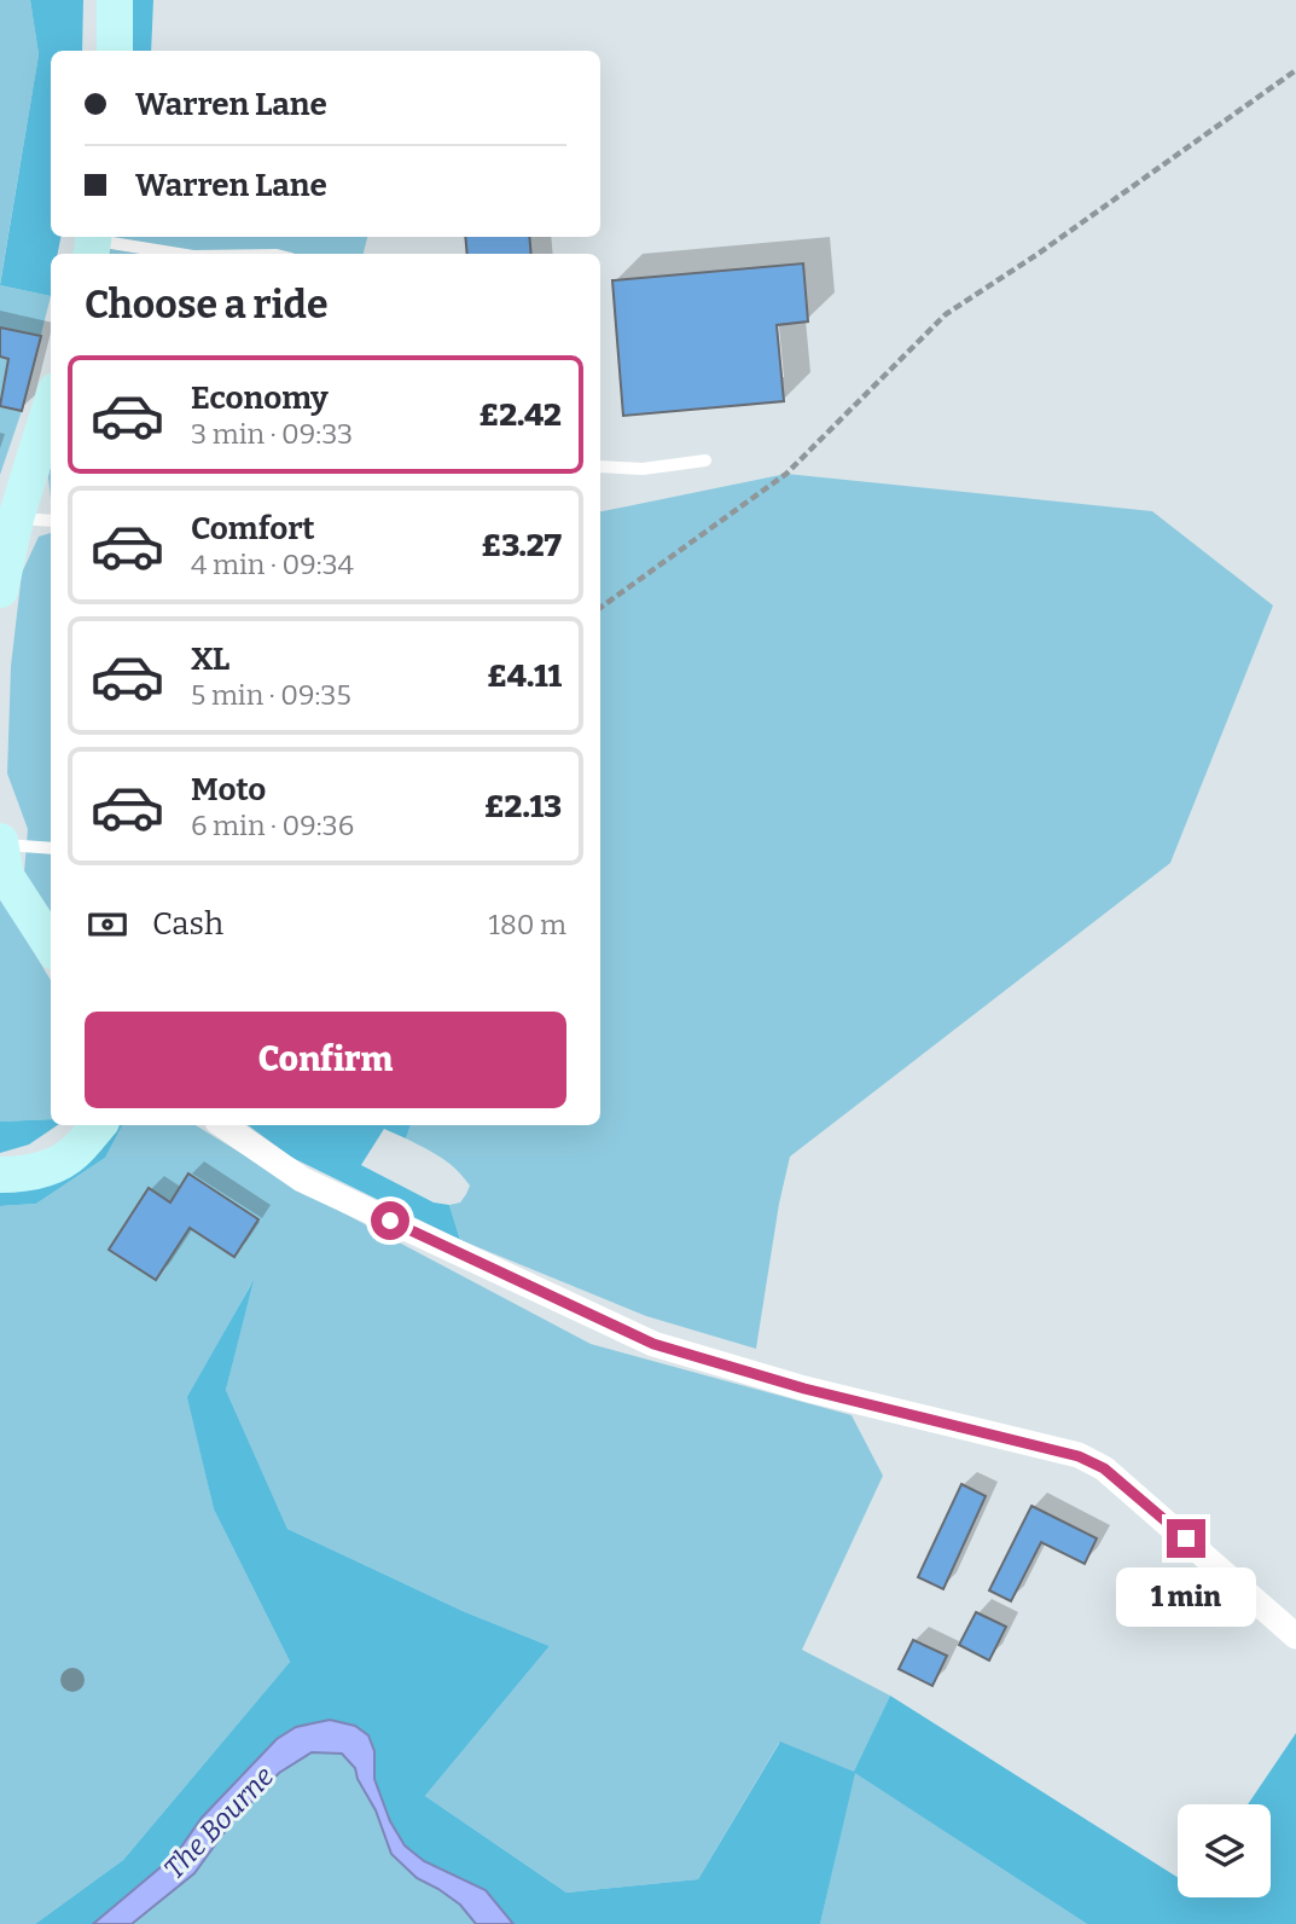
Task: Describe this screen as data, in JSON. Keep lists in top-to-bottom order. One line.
{"water":["The Bourne"],"page":{"banner":["Warren Lane","Warren Lane"],"heading":"Choose a ride","list":[{"name":"Economy","note":"3 min · 09:33","value":"£2.42"},{"name":"Comfort","note":"4 min · 09:34","value":"£3.27"},{"name":"XL","note":"5 min · 09:35","value":"£4.11"},{"name":"Moto","note":"6 min · 09:36","value":"£2.13"}],"pay":["Cash","180 m"],"buttons":"Confirm","bubble":"1 min"}}
